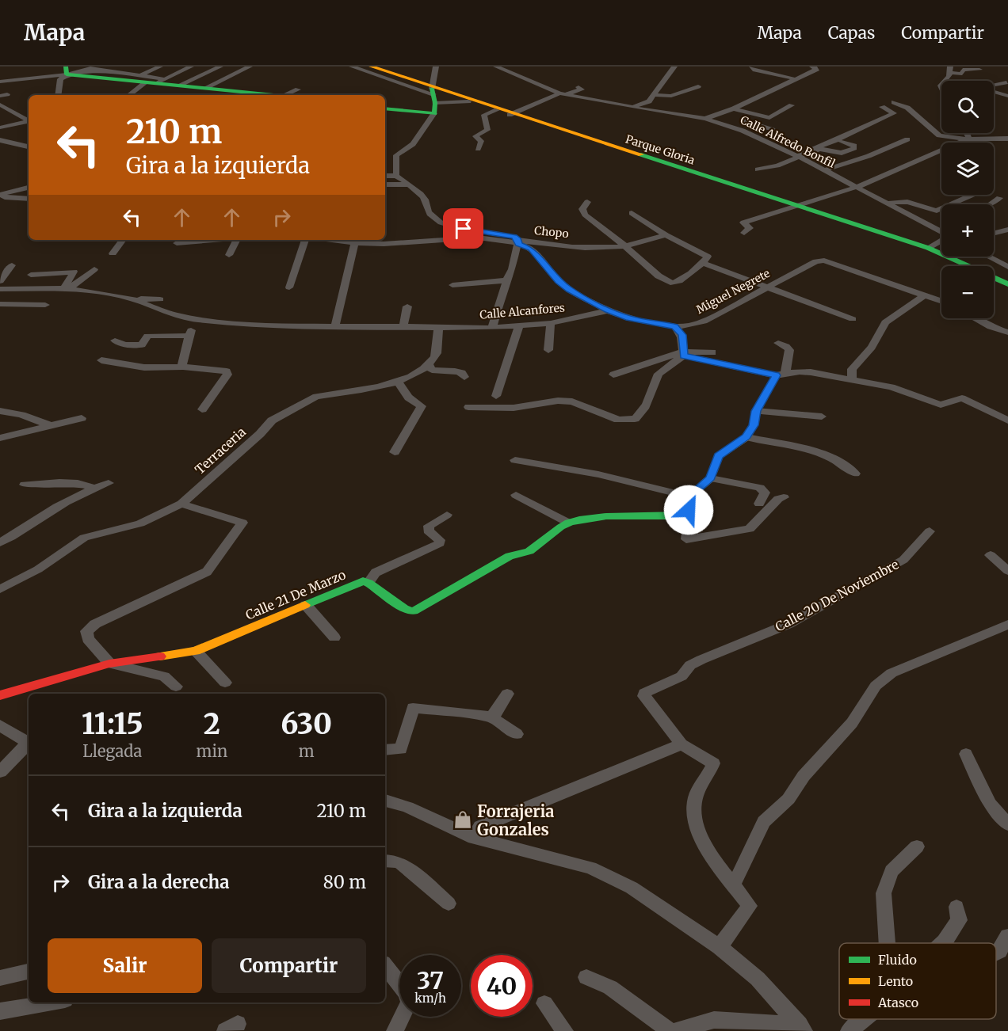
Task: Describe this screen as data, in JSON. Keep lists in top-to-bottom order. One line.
{"streets":{"main road":["Parque Gloria","Calle 21 De Marzo"],"street":["Calle Alfredo Bonfil","Chopo","Miguel Negrete","Calle Alcanfores","Terraceria","Calle 20 De Noviembre"]},"crossings":[["Chopo","Miguel Negrete"],["Miguel Negrete","Calle Alcanfores"]],"places":{"shop":["Forrajeria Gonzales"]},"legend":["Fluido","Lento","Atasco"],"page":{"header":"Mapa","nav":["Mapa","Capas","Compartir"],"map_buttons":["+","−"],"turn":["210 m","Gira a la izquierda"],"eta":["11:15","Llegada","2","min","630","m"],"list":[{"name":"Gira a la izquierda","value":"210 m"},{"name":"Gira a la derecha","value":"80 m"}],"buttons":["Salir","Compartir"],"speed":"37 km/h","limit":"40"}}
